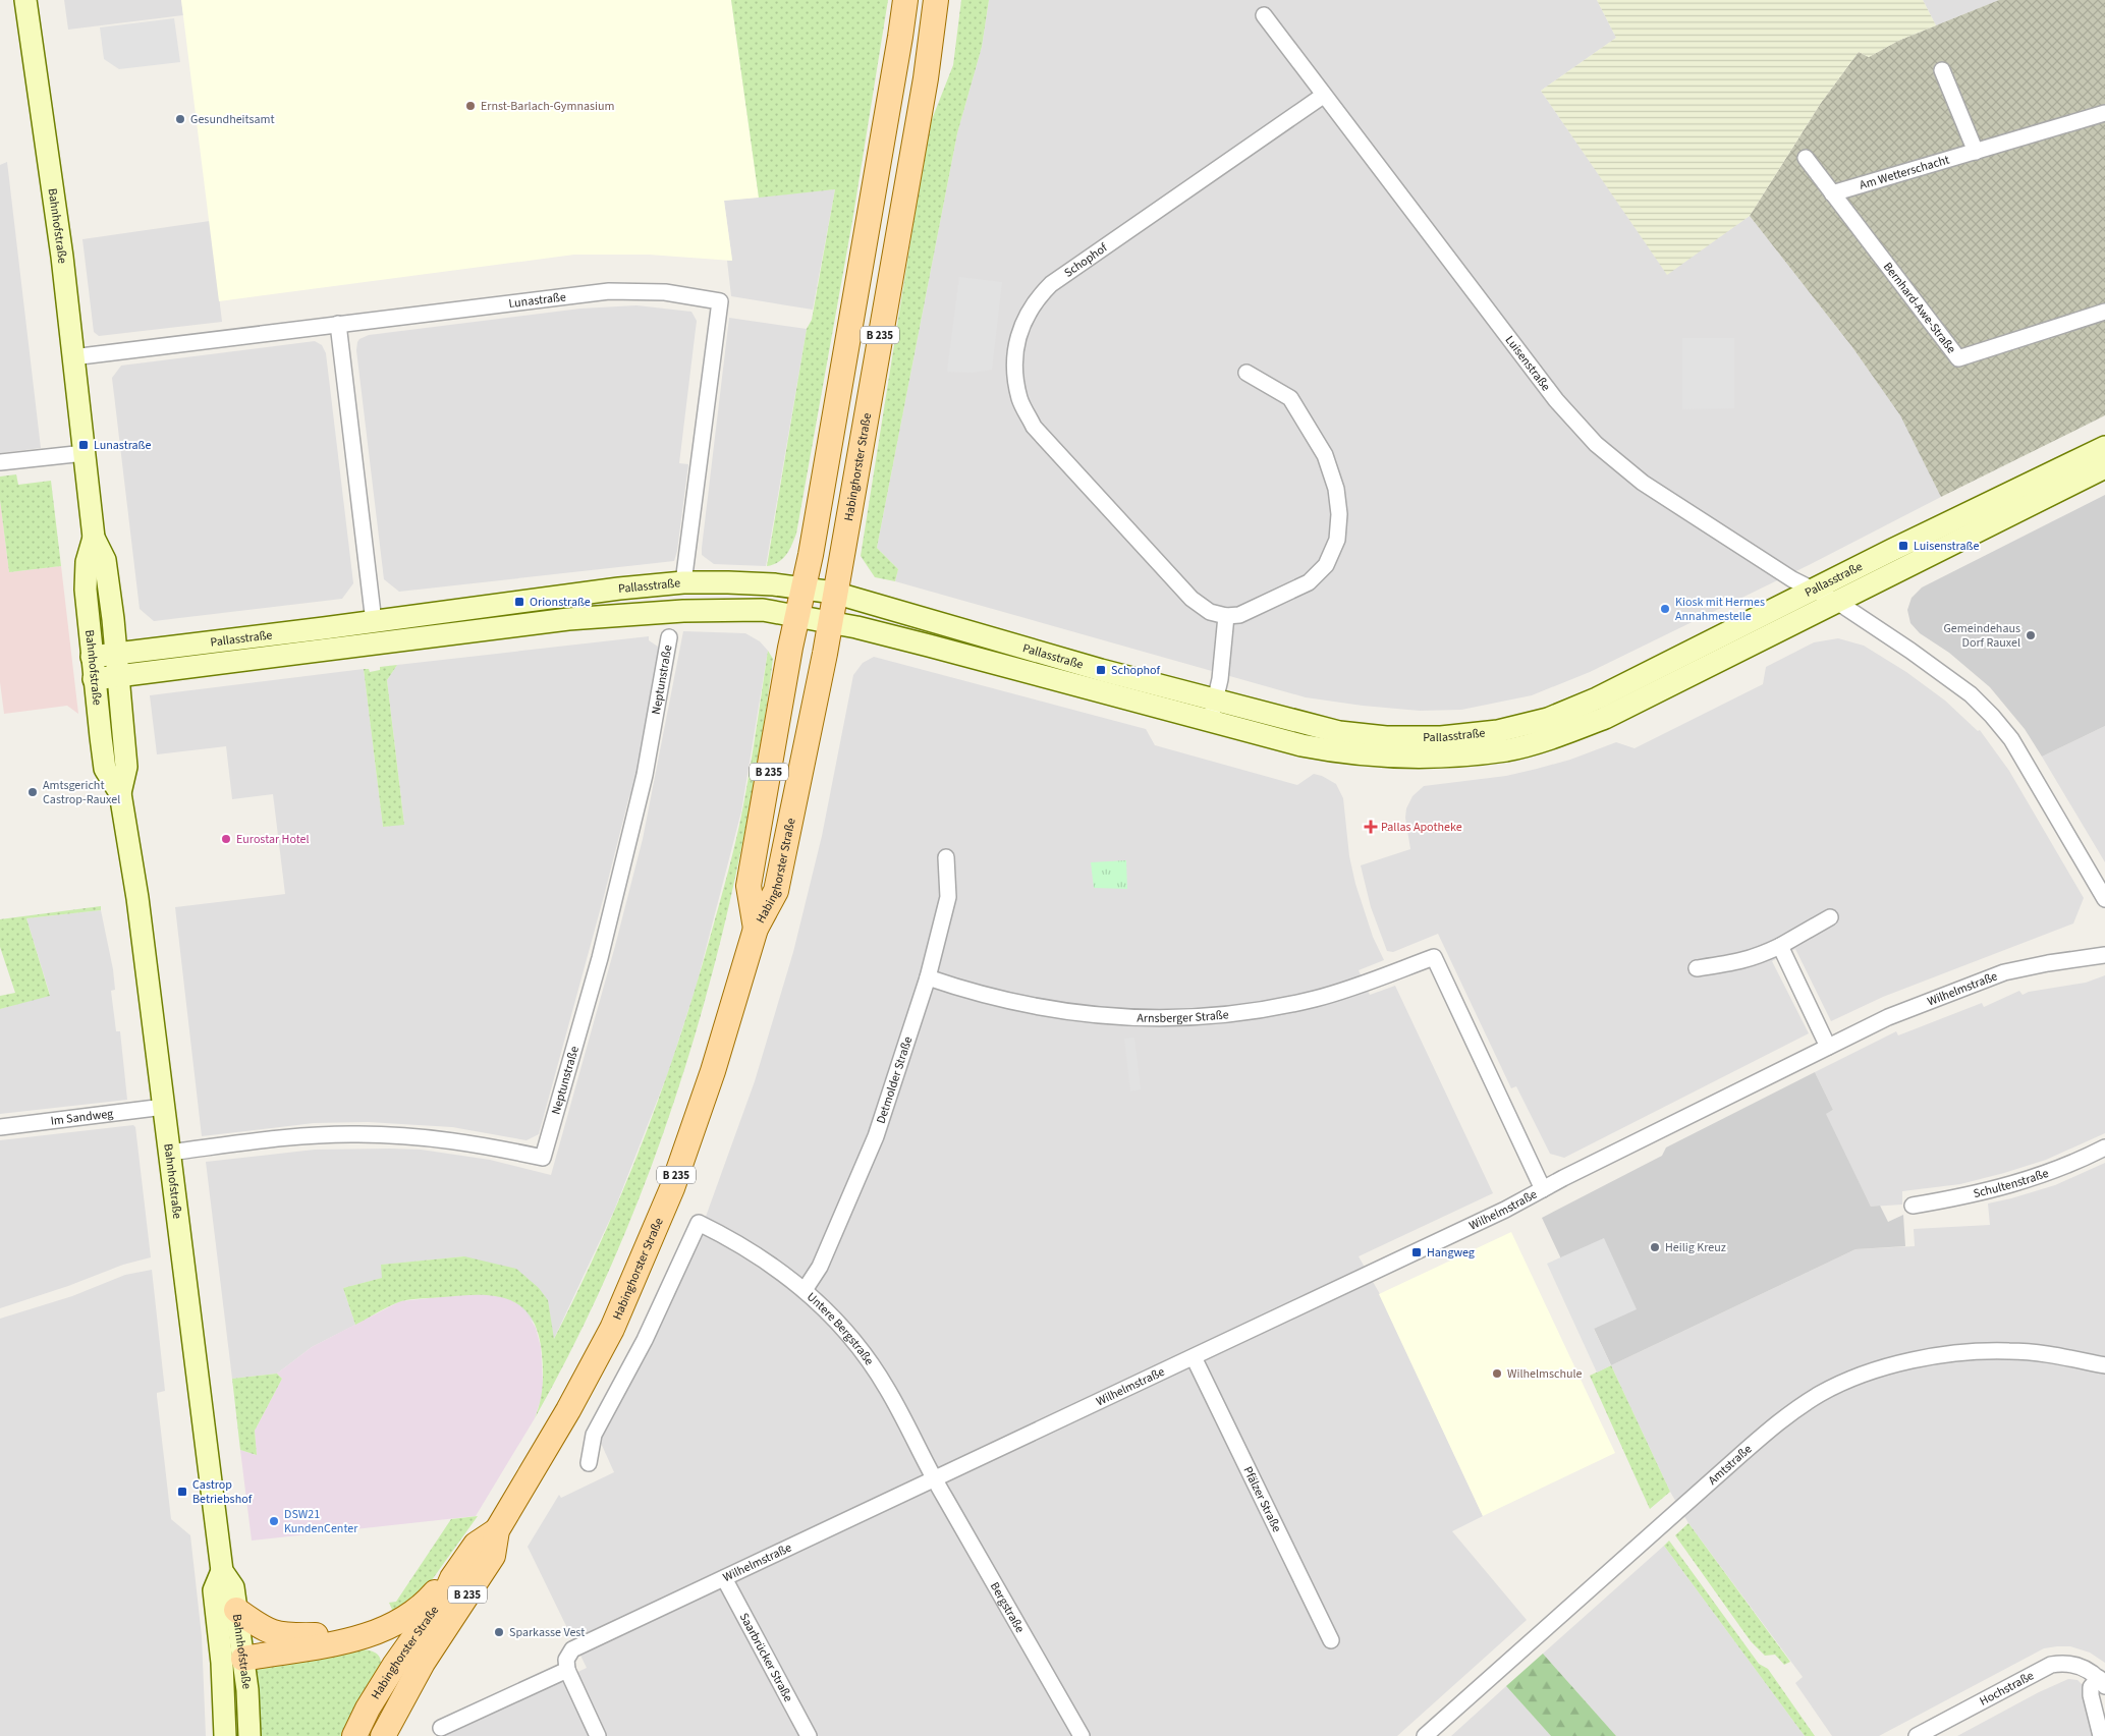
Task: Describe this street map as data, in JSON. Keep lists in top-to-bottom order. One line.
{"streets":{"main road":["Bahnhofstraße","B 235","Habinghorster Straße","Pallasstraße"],"street":["Am Wetterschacht","Schophof","Lunastraße","Bernhard-Awe-Straße","Luisenstraße","Neptunstraße","Wilhelmstraße","Arnsberger Straße","Detmolder Straße","Im Sandweg","Schultenstraße","Untere Bergstraße","Amtstraße","Pfälzer Straße","Bergstraße","Saarbrücker Straße","Hochstraße"]},"crossings":[["Am Wetterschacht","Bernhard-Awe-Straße"],["Bahnhofstraße","Lunastraße"],["Bahnhofstraße","B 235"],["Bahnhofstraße","Pallasstraße"],["Bahnhofstraße","Neptunstraße"],["Bahnhofstraße","Im Sandweg"],["Schophof","Luisenstraße"],["Lunastraße","Pallasstraße"],["B 235","Habinghorster Straße"],["Luisenstraße","Pallasstraße"],["Habinghorster Straße","Pallasstraße"],["Wilhelmstraße","Arnsberger Straße"],["Wilhelmstraße","Untere Bergstraße"],["Wilhelmstraße","Pfälzer Straße"],["Wilhelmstraße","Bergstraße"],["Wilhelmstraße","Saarbrücker Straße"],["Arnsberger Straße","Detmolder Straße"],["Detmolder Straße","Untere Bergstraße"],["Untere Bergstraße","Bergstraße"]],"places":{"other":["Ernst-Barlach-Gymnasium","Gesundheitsamt","Kiosk mit Hermes Annahmestelle","Gemeindehaus Dorf Rauxel","Amtsgericht Castrop-Rauxel","Eurostar Hotel","Heilig Kreuz","Wilhelmschule","DSW21 KundenCenter","Sparkasse Vest"],"transit":["Lunastraße","Luisenstraße","Orionstraße","Schophof","Hangweg","Castrop Betriebshof"],"health":["Pallas Apotheke"]}}
